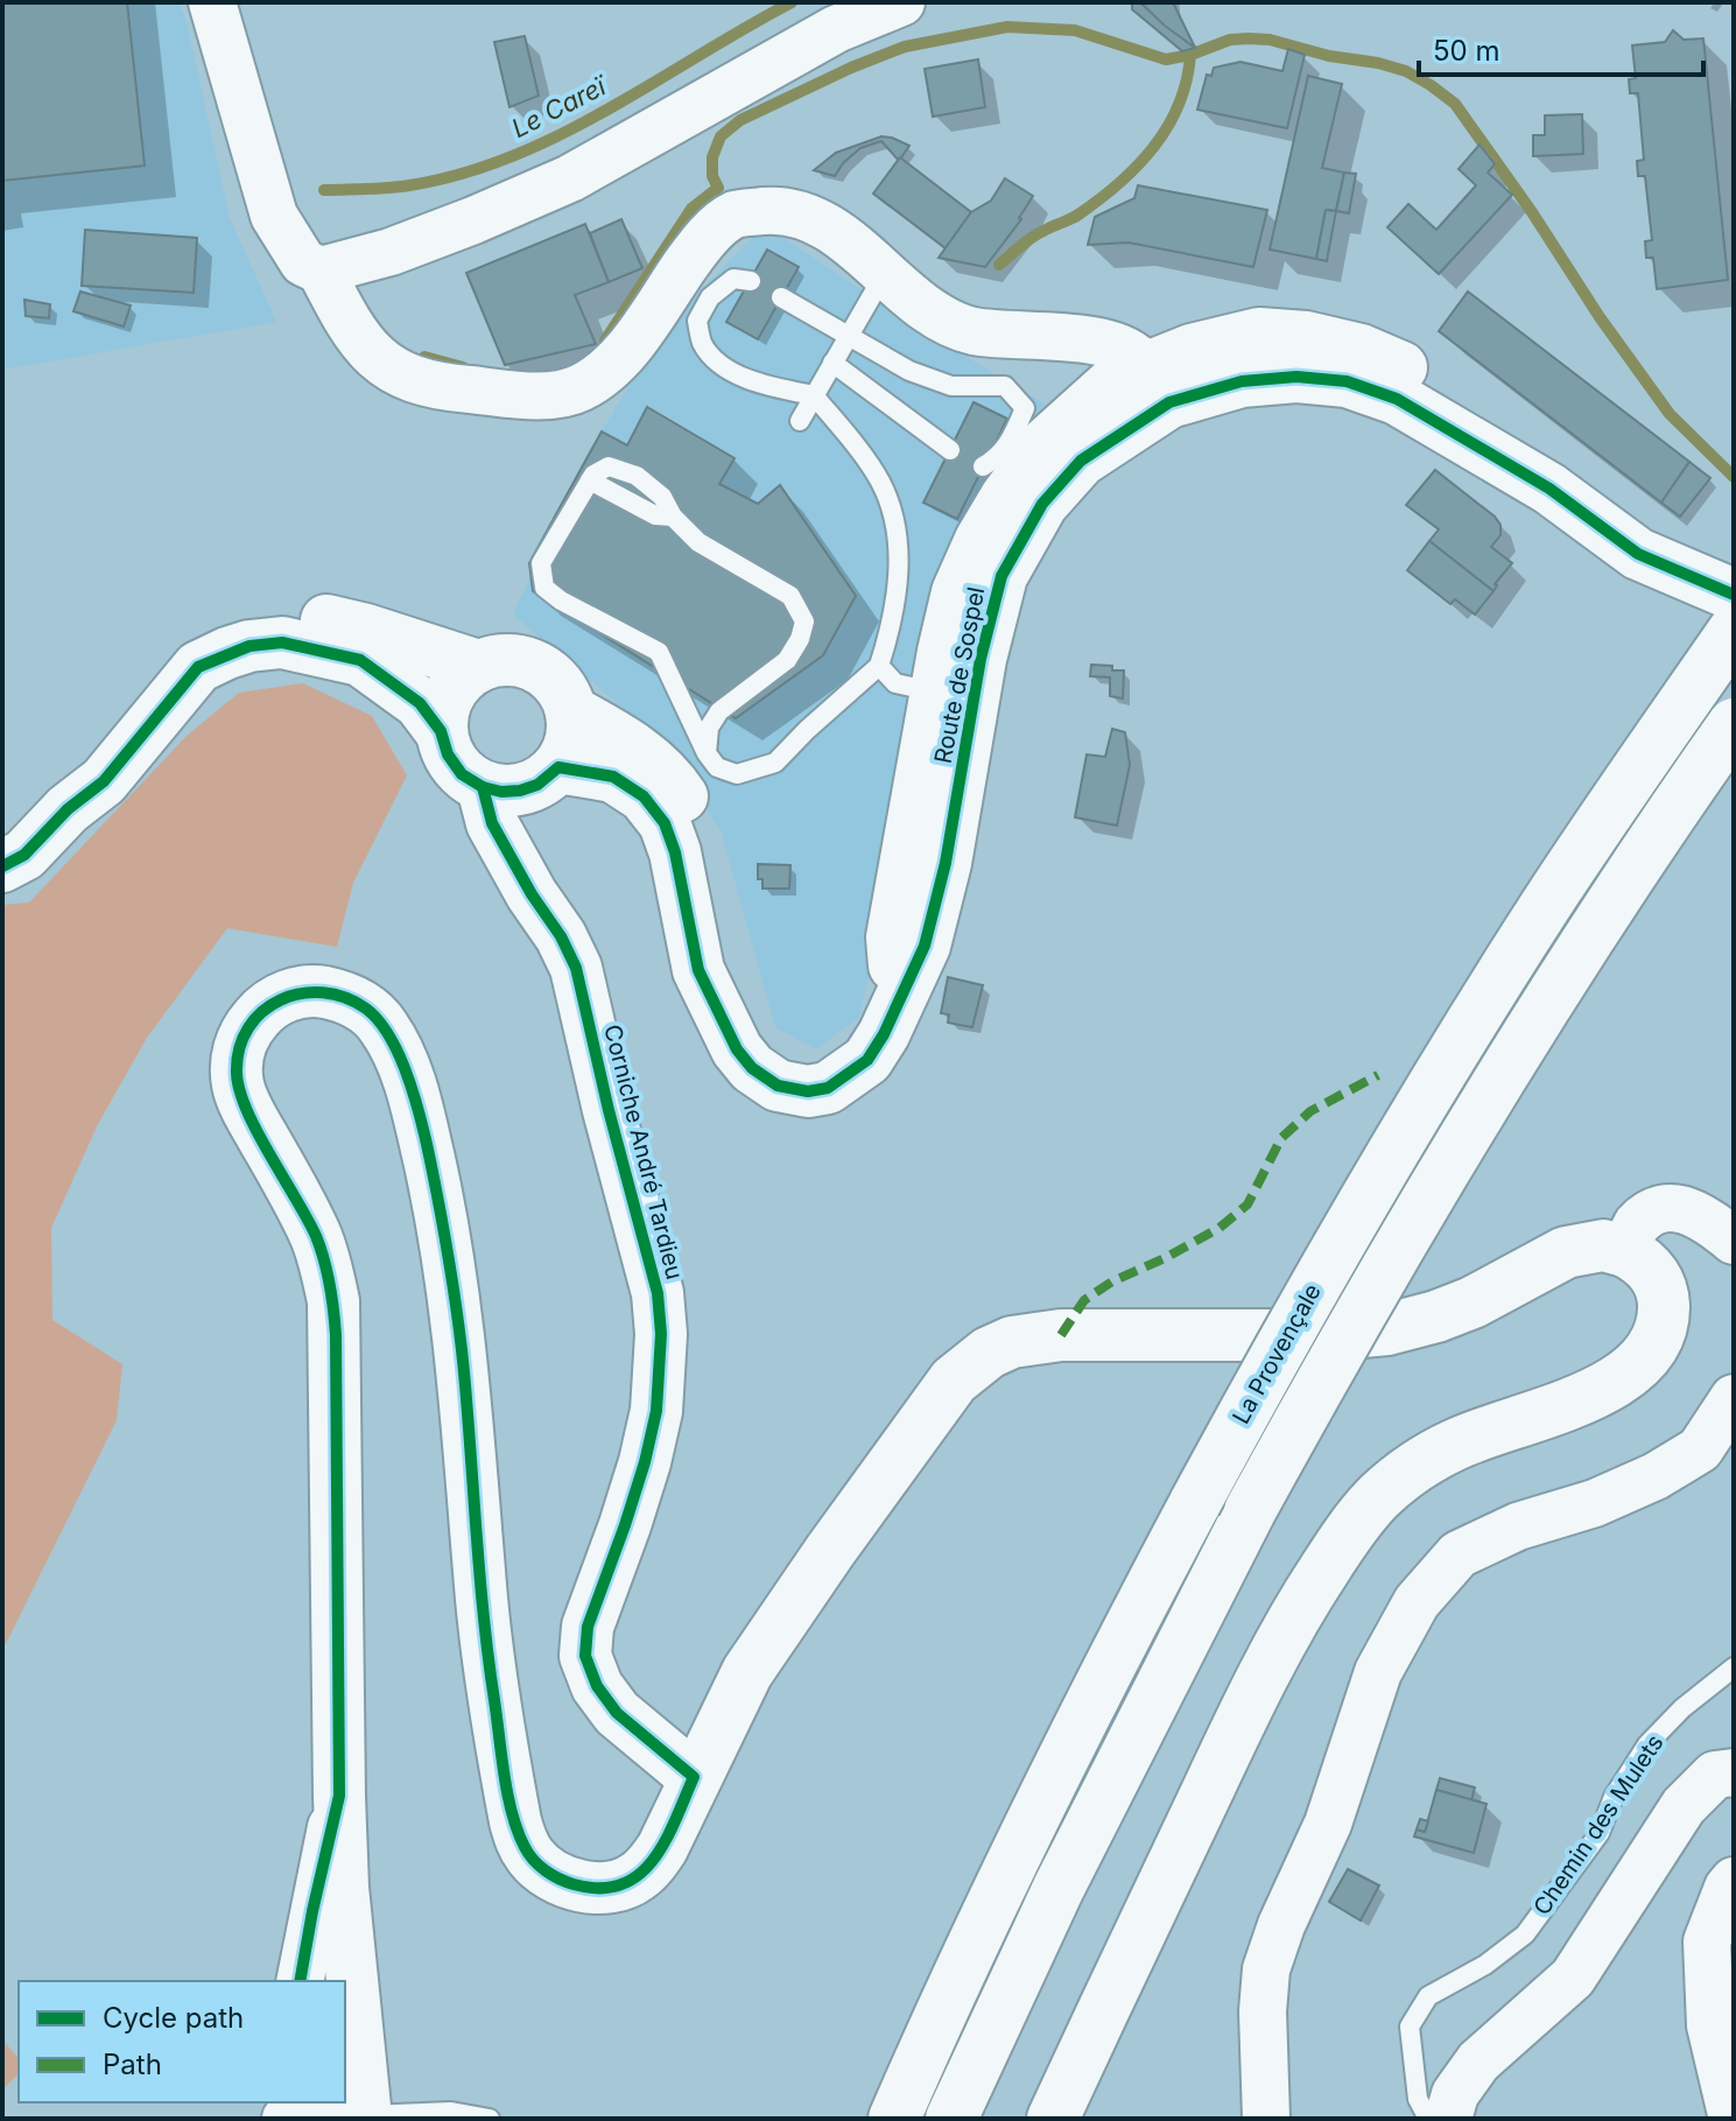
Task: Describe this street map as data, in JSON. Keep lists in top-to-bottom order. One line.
{"streets":{"main road":["Route de Sospel","Corniche André Tardieu","La Provençale"],"lane":["Chemin des Mulets"]},"crossings":[["Route de Sospel","Corniche André Tardieu"]],"water":["Le Careï"],"legend":["Cycle path","Path"],"scale_bar":"50 m"}
